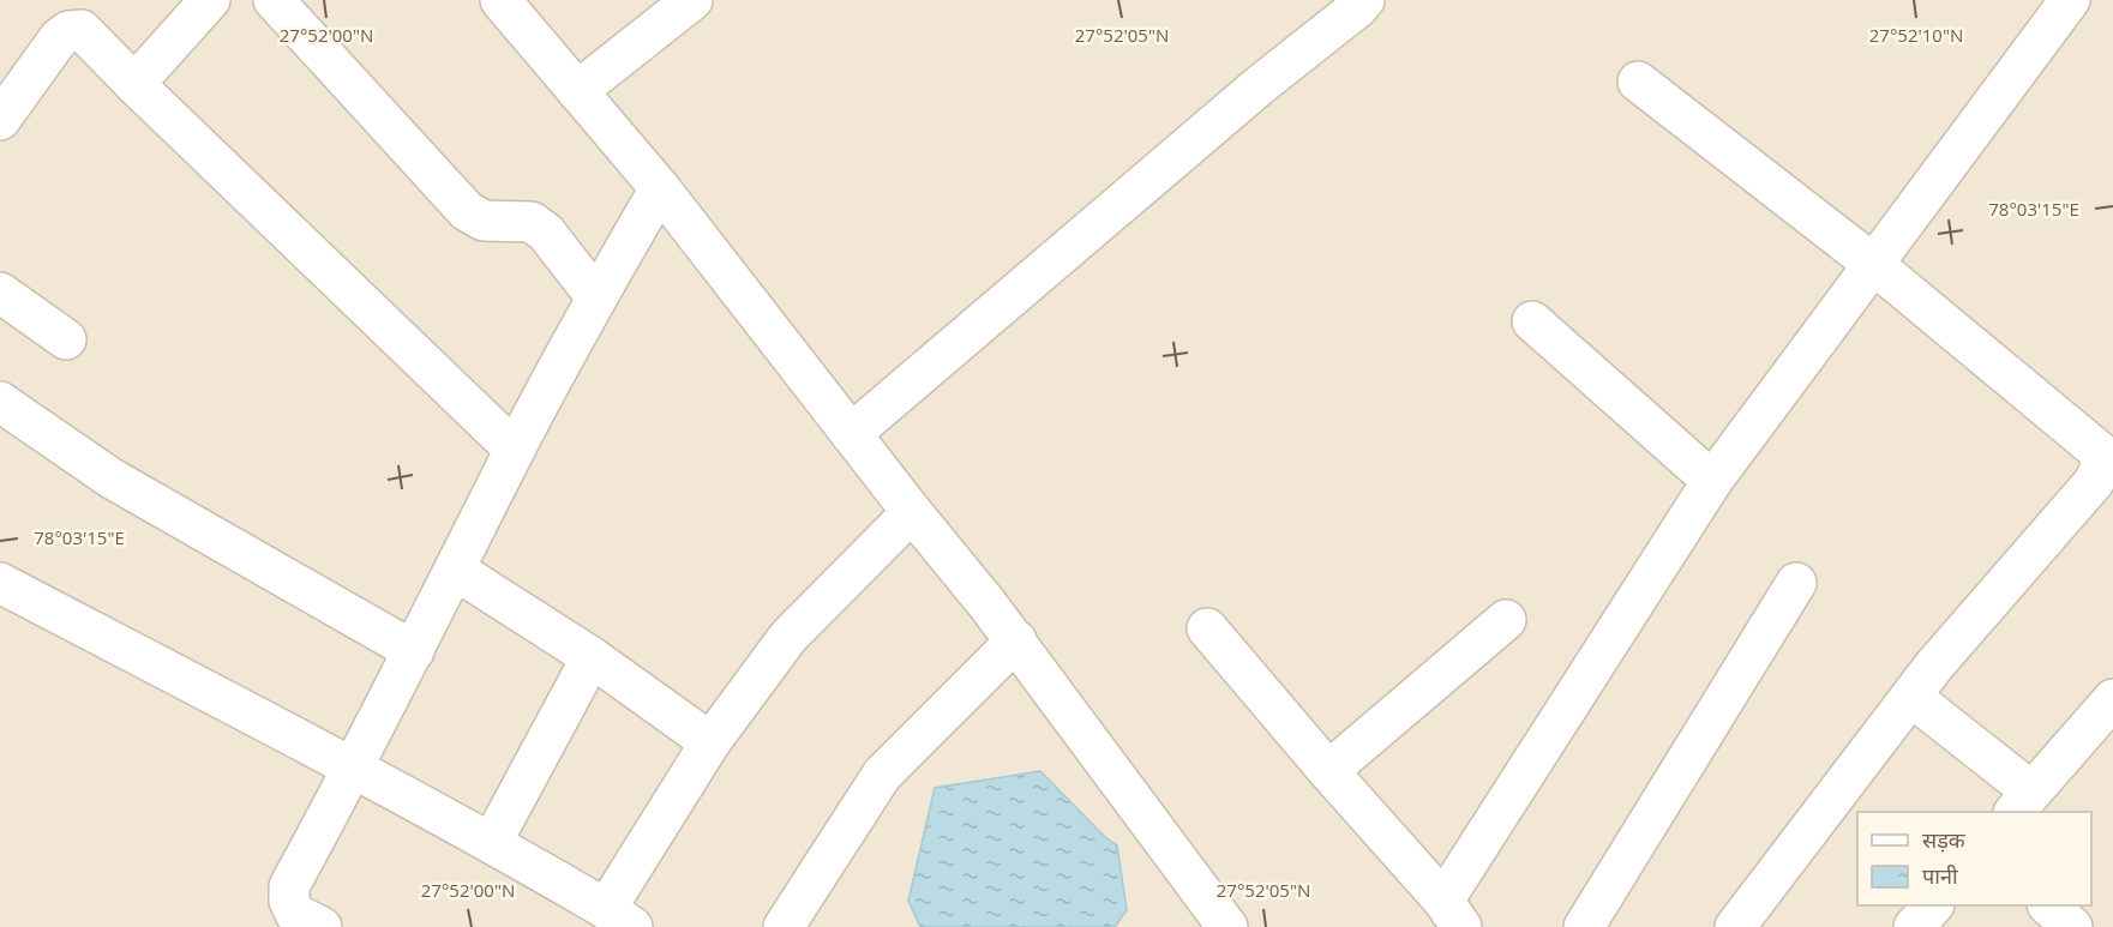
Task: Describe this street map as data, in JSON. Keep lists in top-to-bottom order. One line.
{"legend":["सड़क","पानी"],"coordinates":["27°52'00\"N","27°52'05\"N","27°52'10\"N","78°03'15\"E"]}
